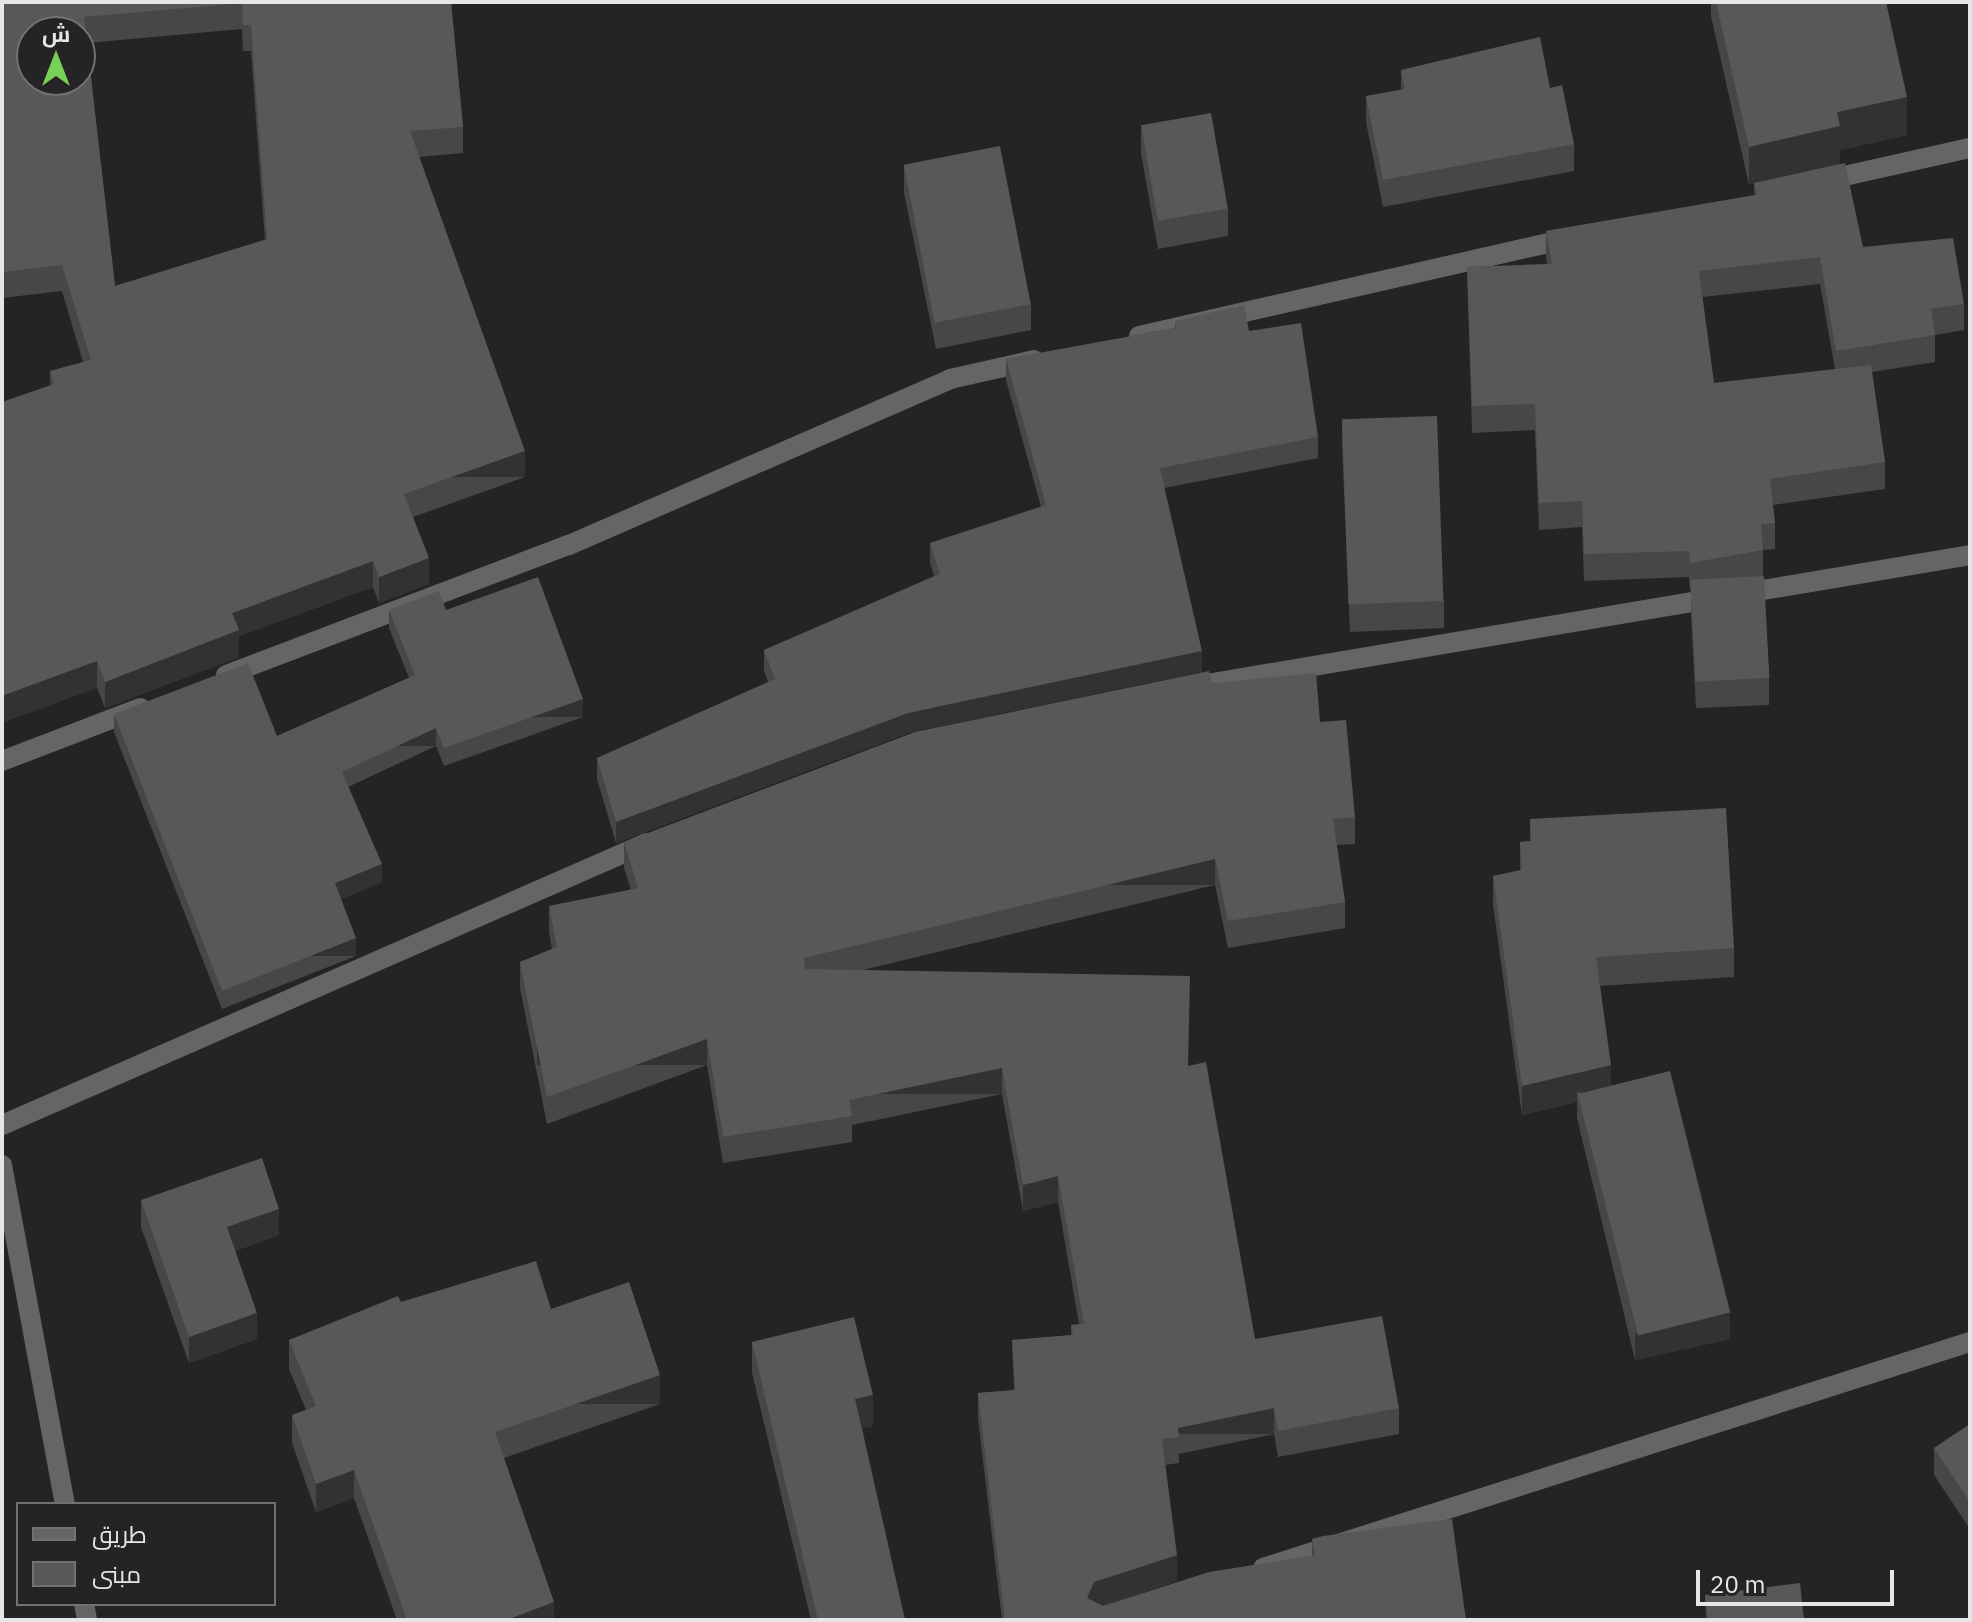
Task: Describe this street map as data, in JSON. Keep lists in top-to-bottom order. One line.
{"legend":["طريق","مبنى"],"scale_bar":"20 m","north":"top"}
